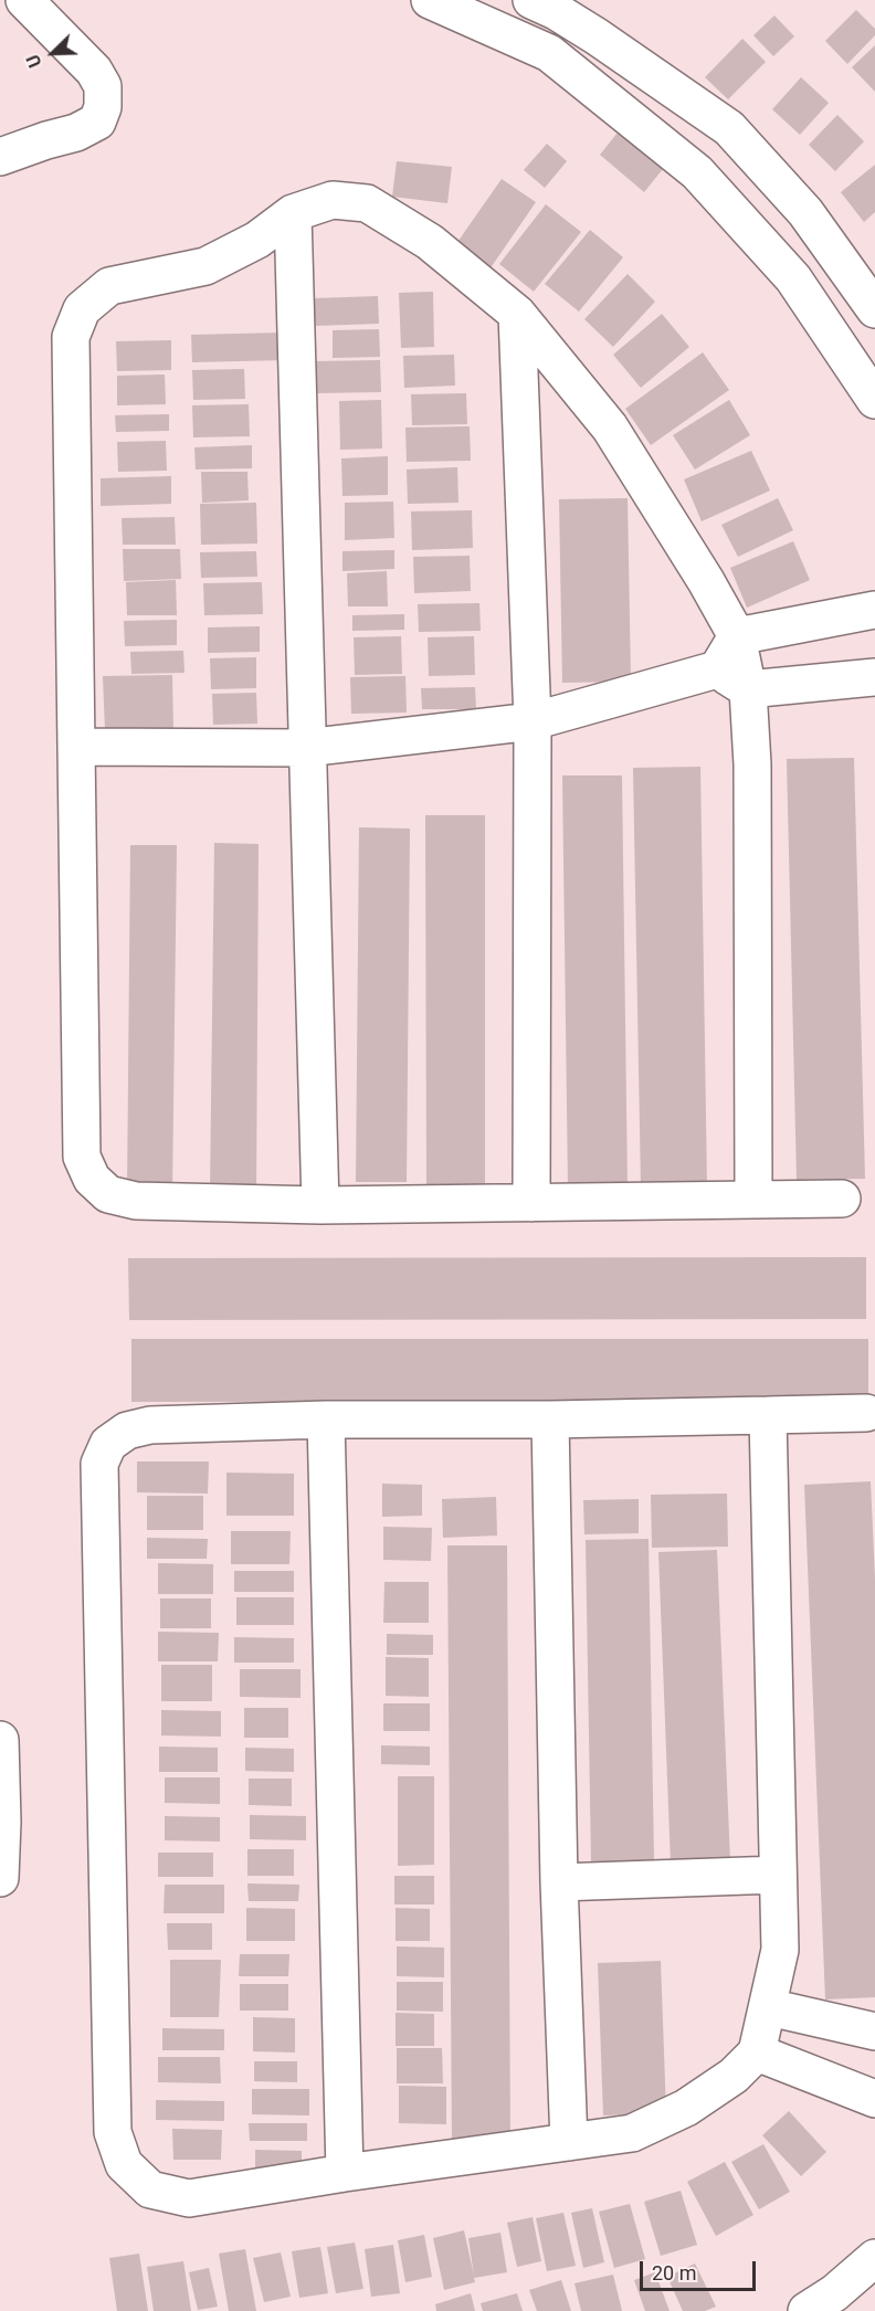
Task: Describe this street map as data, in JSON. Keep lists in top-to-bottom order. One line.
{"scale_bar":"20 m","north":"bottom left"}
